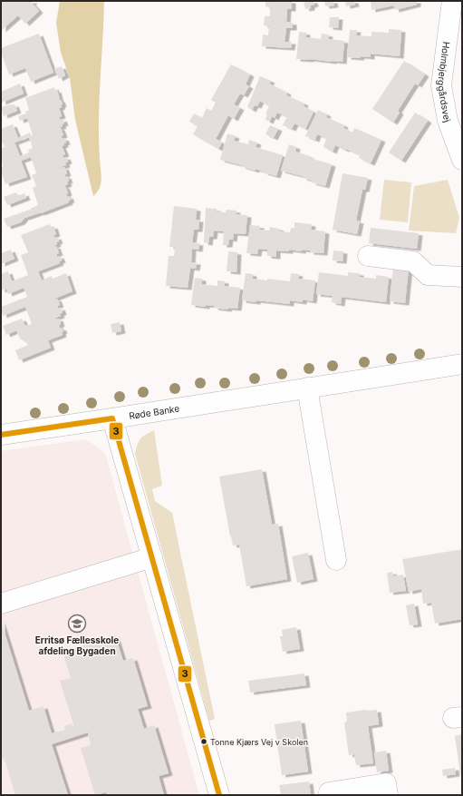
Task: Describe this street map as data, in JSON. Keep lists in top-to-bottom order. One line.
{"streets":{"street":["Holmbjerggårdsvej","Røde Banke"]},"places":{"school or university":["Erritsø Fællesskole afdeling Bygaden"],"other":["Tonne Kjærs Vej v Skolen"]},"lines":["transit line 3"]}
